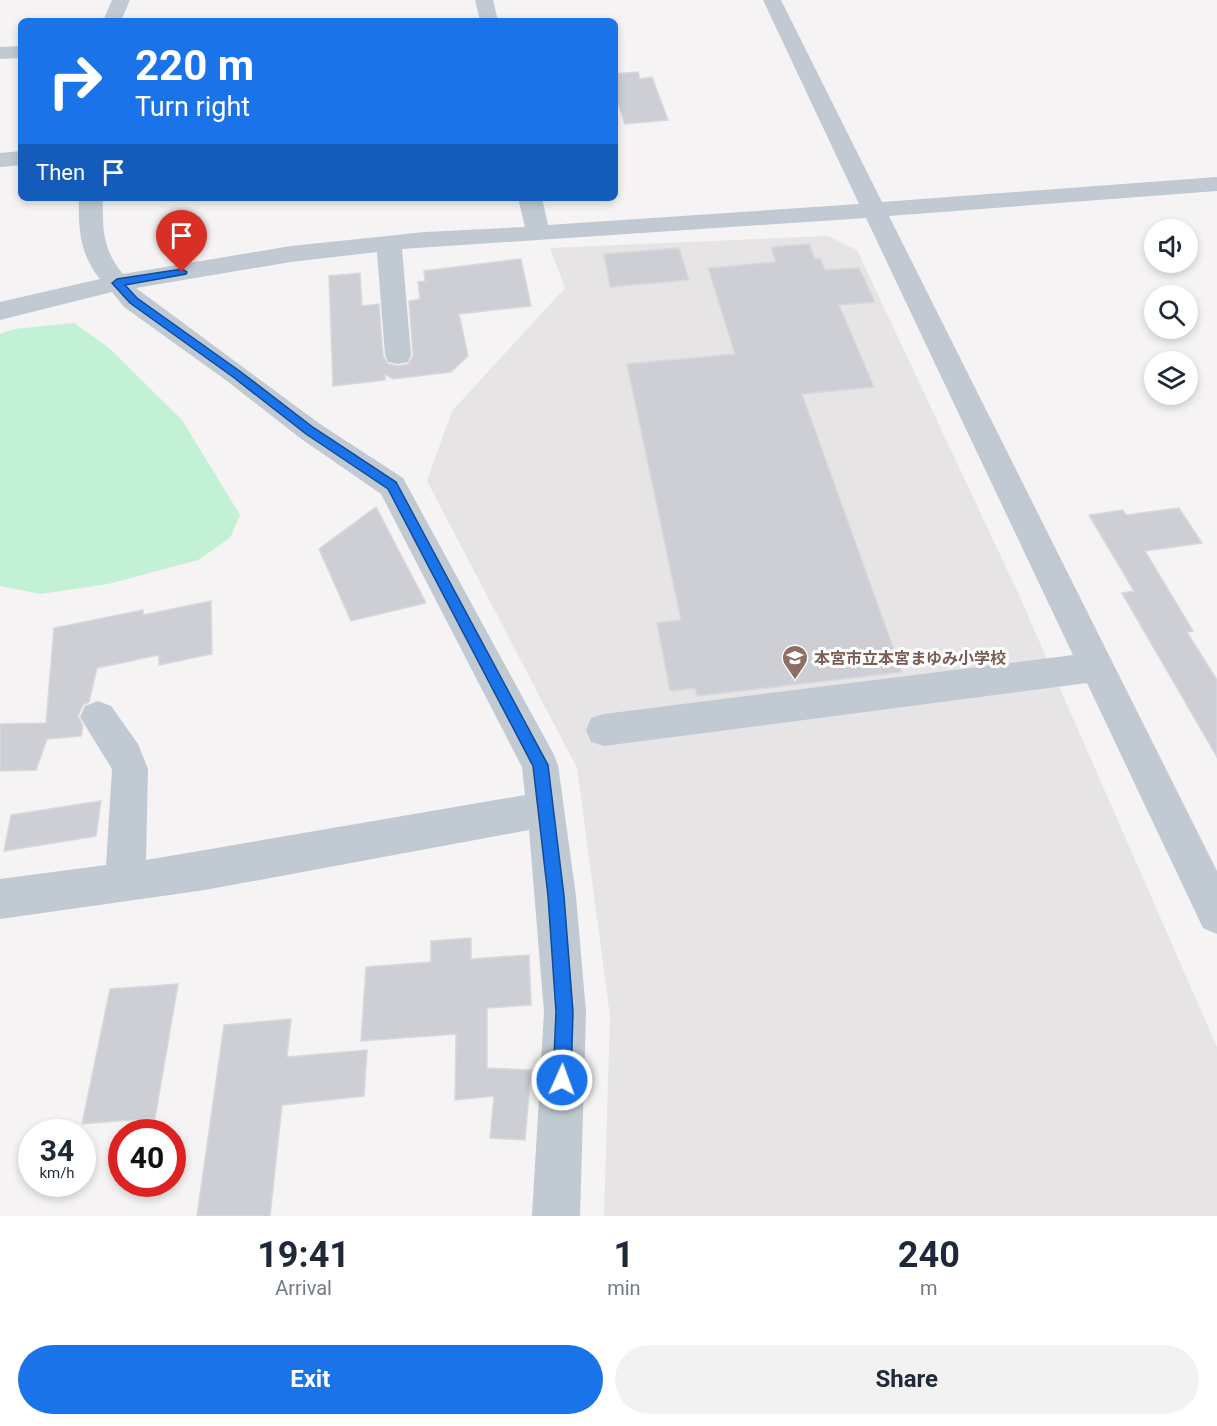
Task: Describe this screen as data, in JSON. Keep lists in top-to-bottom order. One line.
{"places":{"school or university":["本宮市立本宮まゆみ小学校"]},"page":{"turn":["220 m","Turn right"],"then":"Then","speed":"34 km/h","limit":"40","eta":["19:41","Arrival","1","min","240","m"],"buttons":["Exit","Share"]}}
